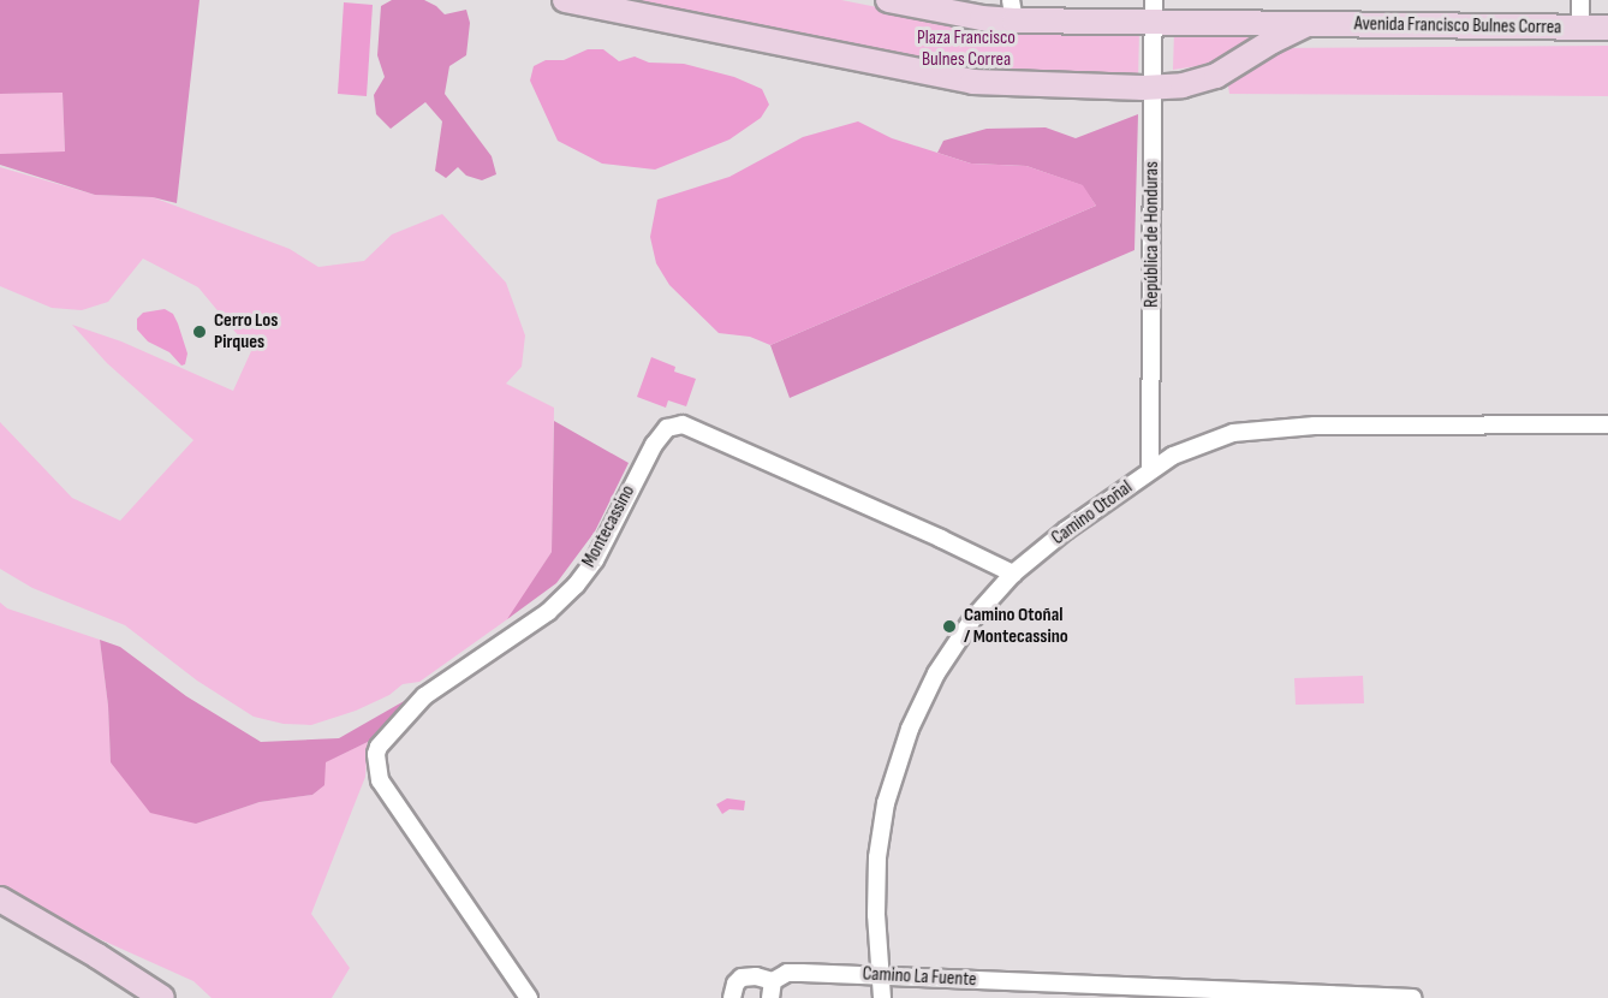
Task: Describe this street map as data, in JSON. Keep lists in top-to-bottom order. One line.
{"streets":{"street":["Avenida Francisco Bulnes Correa","República de Honduras","Camino Otoñal","Montecassino","Camino La Fuente"]},"crossings":[["Avenida Francisco Bulnes Correa","República de Honduras"],["República de Honduras","Camino Otoñal"],["Camino Otoñal","Montecassino"],["Camino Otoñal","Camino La Fuente"]],"parks":["Plaza Francisco Bulnes Correa"],"places":["Cerro Los Pirques","Camino Otoñal / Montecassino"]}
